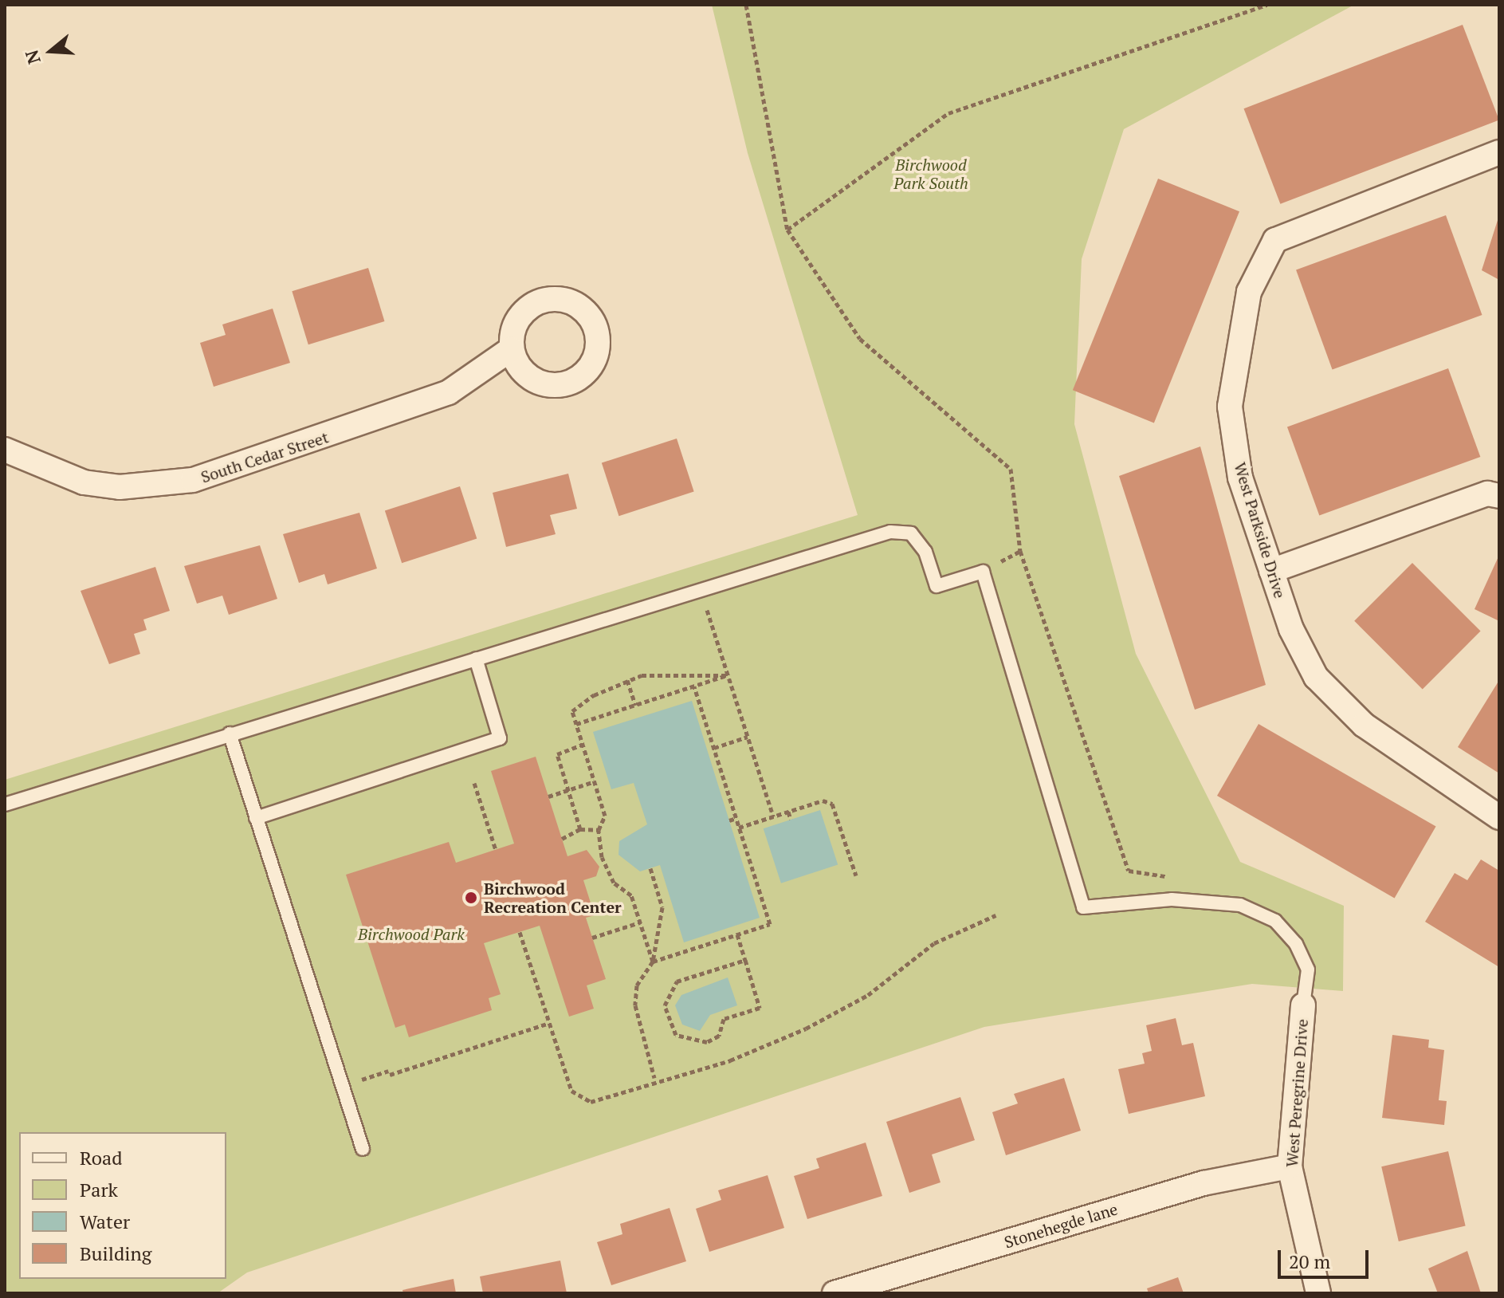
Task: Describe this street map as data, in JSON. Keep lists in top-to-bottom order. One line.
{"streets":{"street":["South Cedar Street","West Parkside Drive","West Peregrine Drive","Stonehegde lane"]},"crossings":[["West Peregrine Drive","Stonehegde lane"]],"parks":["Birchwood Park South","Birchwood Park"],"places":["Birchwood Recreation Center"],"legend":["Road","Park","Water","Building"],"scale_bar":"20 m","north":"left"}
